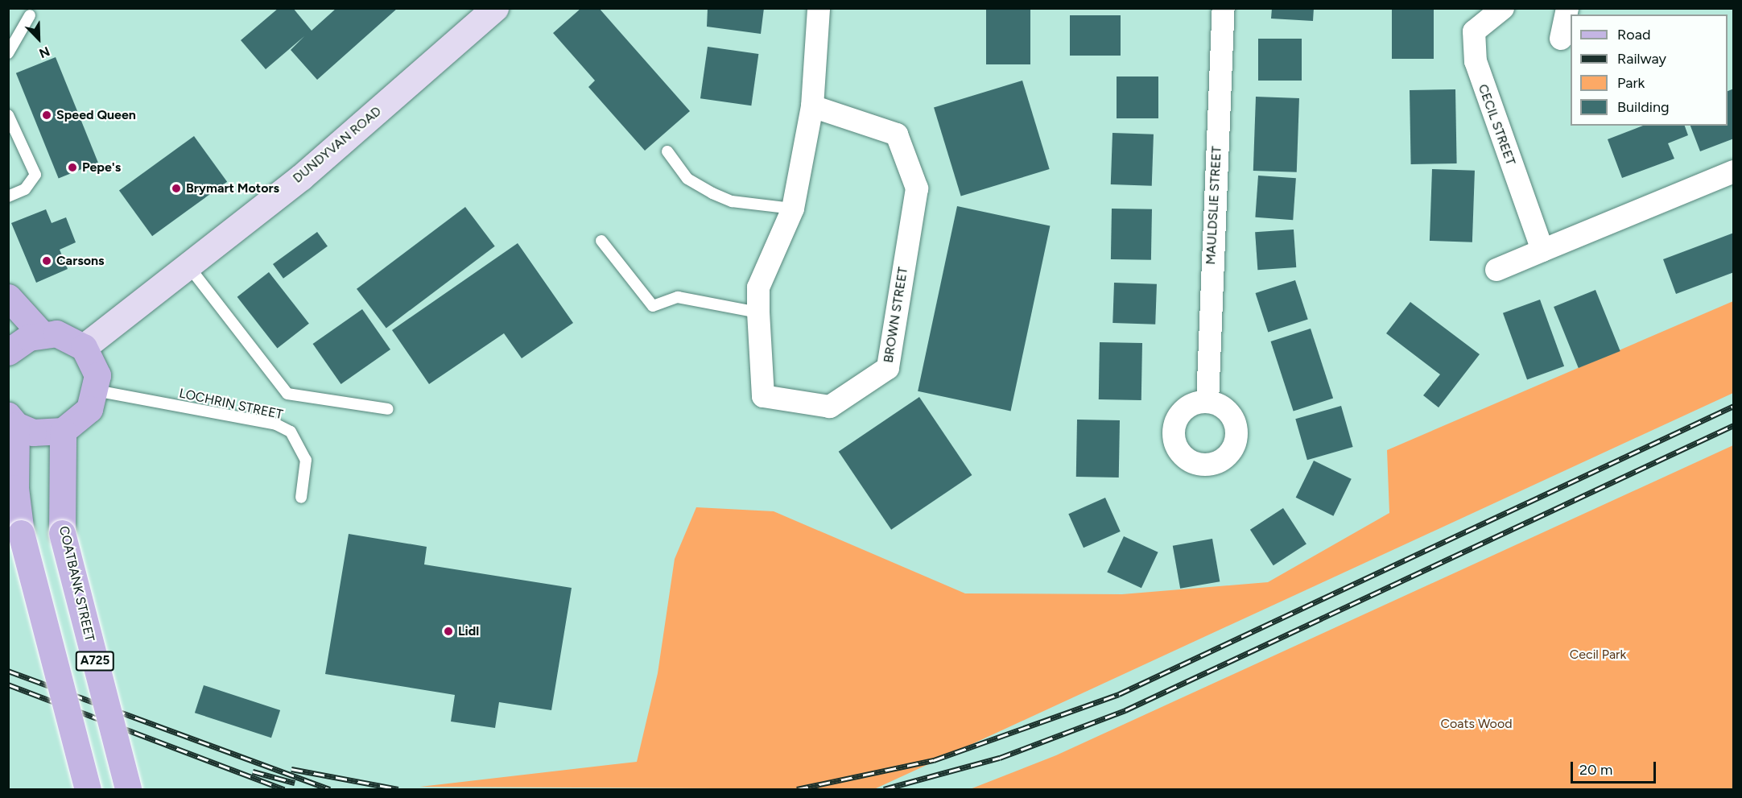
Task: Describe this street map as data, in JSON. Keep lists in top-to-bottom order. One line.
{"streets":{"main road":["DUNDYVAN ROAD","COATBANK STREET","A725"],"street":["CECIL STREET","MAULDSLIE STREET","BROWN STREET"],"lane":["LOCHRIN STREET"]},"crossings":[["COATBANK STREET","A725"]],"parks":["Cecil Park","Coats Wood"],"places":["Speed Queen","Pepe's","Brymart Motors","Carsons","Lidl"],"legend":["Road","Railway","Park","Building"],"scale_bar":"20 m","north":"bottom right"}
